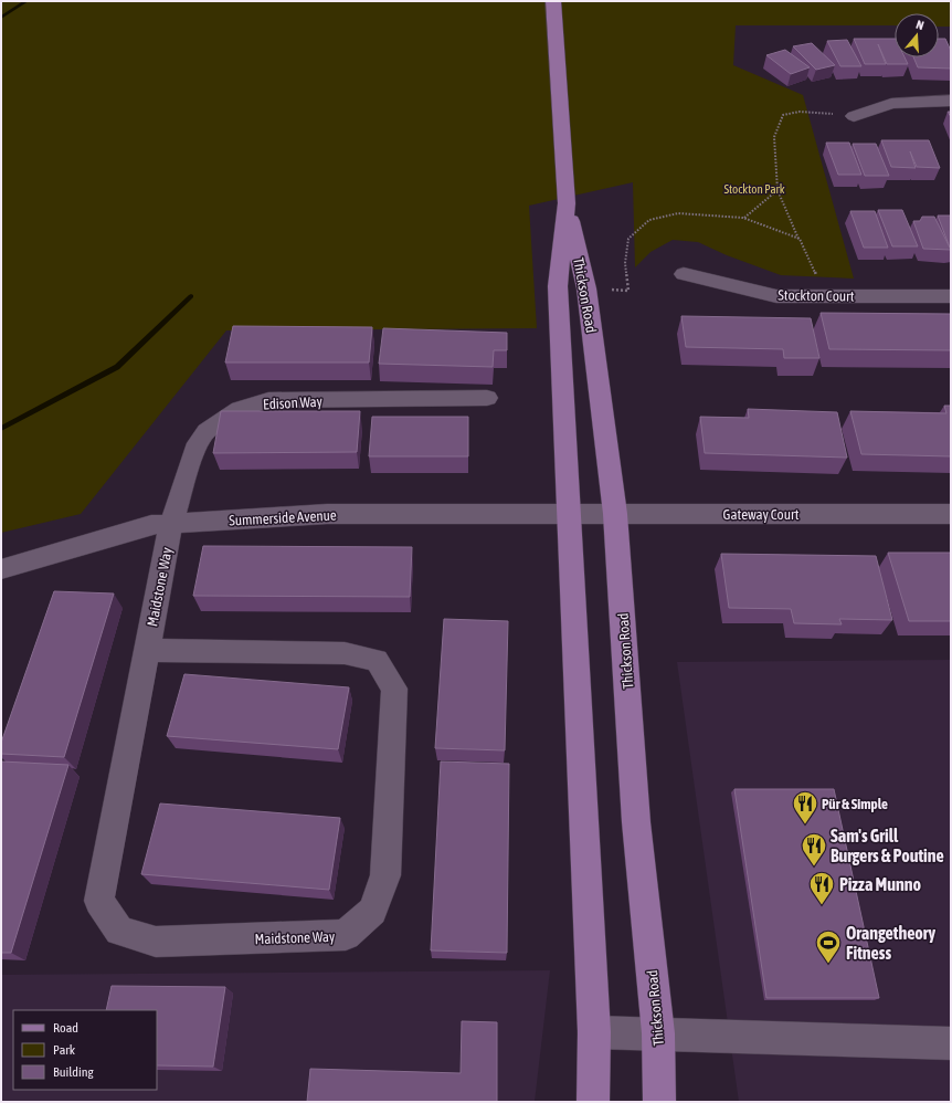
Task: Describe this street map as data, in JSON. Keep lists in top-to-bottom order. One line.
{"streets":{"main road":["Thickson Road"],"street":["Stockton Court","Edison Way","Gateway Court","Summerside Avenue","Maidstone Way"]},"crossings":[["Thickson Road","Gateway Court"],["Thickson Road","Summerside Avenue"],["Edison Way","Summerside Avenue"],["Edison Way","Maidstone Way"],["Gateway Court","Summerside Avenue"],["Summerside Avenue","Maidstone Way"]],"parks":["Stockton Park"],"places":{"restaurant":["Pür & Simple","Sam's Grill Burgers & Poutine","Pizza Munno"],"sports":["Orangetheory Fitness"]},"legend":["Road","Park","Building"],"north":"top"}
